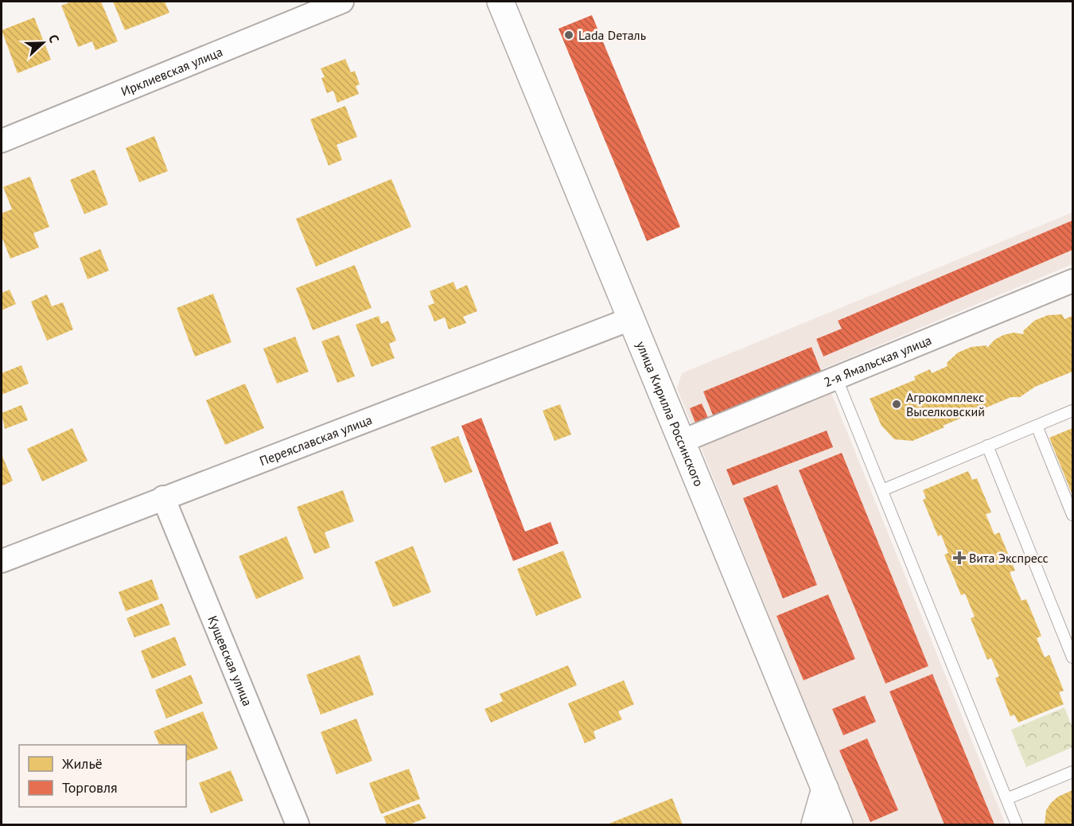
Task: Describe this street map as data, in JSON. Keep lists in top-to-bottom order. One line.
{"streets":{"main road":["улица Кирилла Россинского"],"street":["Ирклиевская улица","2-я Ямальская улица","Переяславская улица","Кущевская улица"]},"crossings":[["2-я Ямальская улица","улица Кирилла Россинского"],["улица Кирилла Россинского","Переяславская улица"],["Переяславская улица","Кущевская улица"]],"places":{"other":["Lada Dеталь","Агрокомплекс Выселковский"],"health":["Вита Экспресс"]},"legend":["Жильё","Торговля"],"north":"right"}
